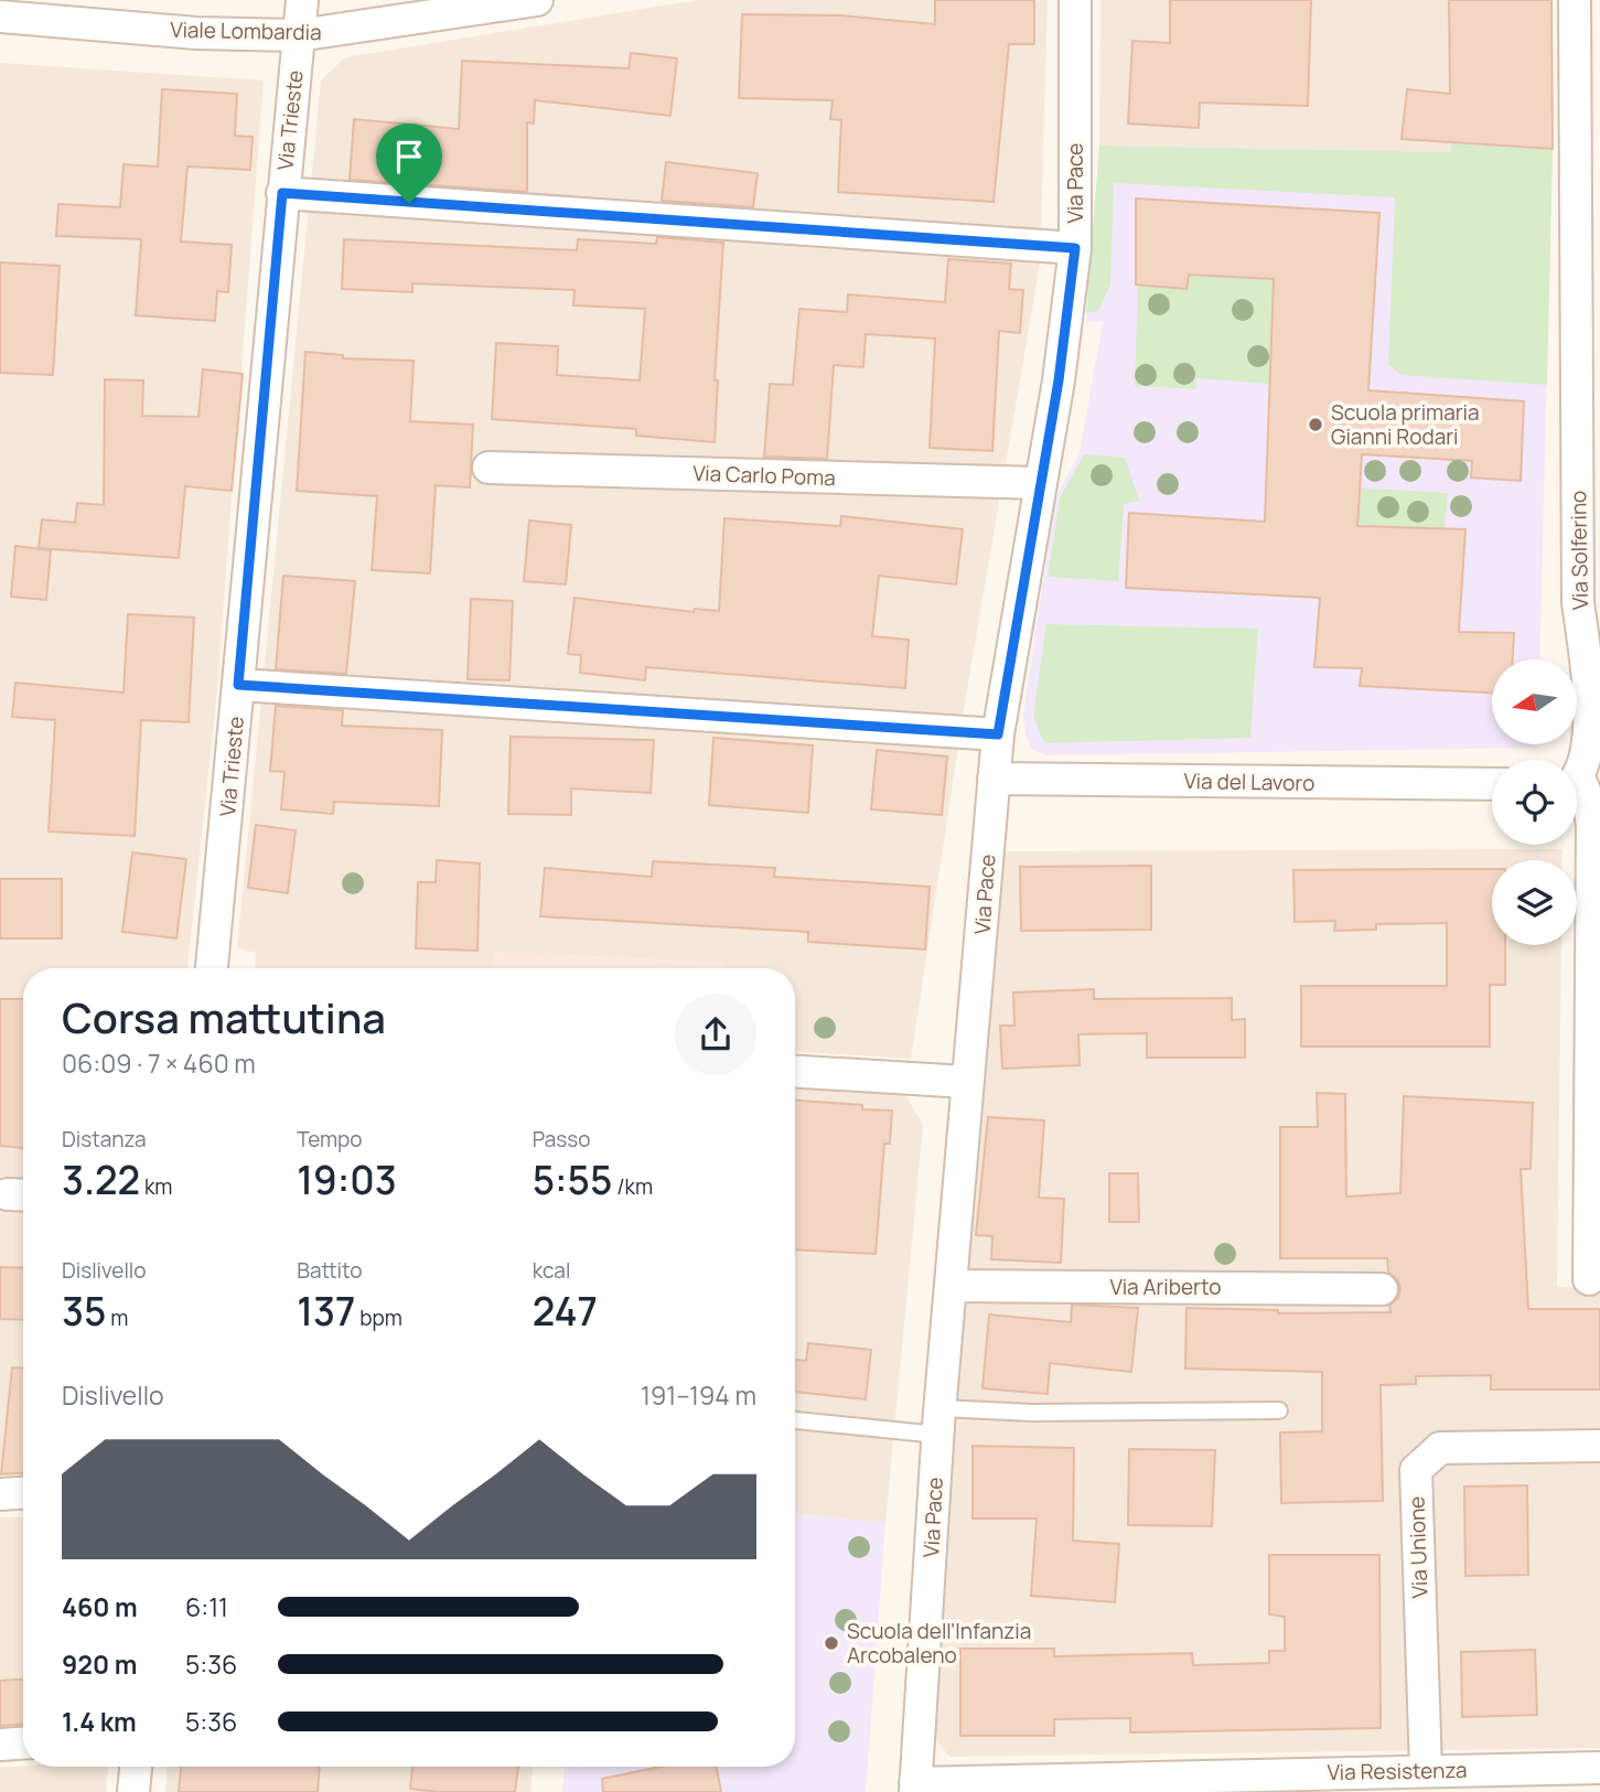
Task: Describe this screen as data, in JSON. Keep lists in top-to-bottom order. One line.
{"streets":{"street":["Viale Lombardia","Via Trieste","Via Pace","Via Carlo Poma","Via Solferino","Via del Lavoro","Via Ariberto","Via Unione","Via Resistenza"]},"crossings":[["Viale Lombardia","Via Trieste"],["Via Pace","Via Carlo Poma"],["Via Pace","Via del Lavoro"],["Via Pace","Via Ariberto"],["Via Pace","Via Resistenza"],["Via Unione","Via Resistenza"]],"places":["Scuola primaria Gianni Rodari","Scuola dell'Infanzia Arcobaleno"],"north":"left","page":{"heading":["Corsa mattutina","06:09 · 7 × 460 m"],"stats":[["Distanza","3.22 km"],["Tempo","19:03"],["Passo","5:55 /km"],["Dislivello","35 m"],["Battito","137 bpm"],["kcal","247"]],"chart":["Dislivello","191–194 m"],"list":[{"name":"460 m","note":"6:11"},{"name":"920 m","note":"5:36"},{"name":"1.4 km","note":"5:36"}]}}
